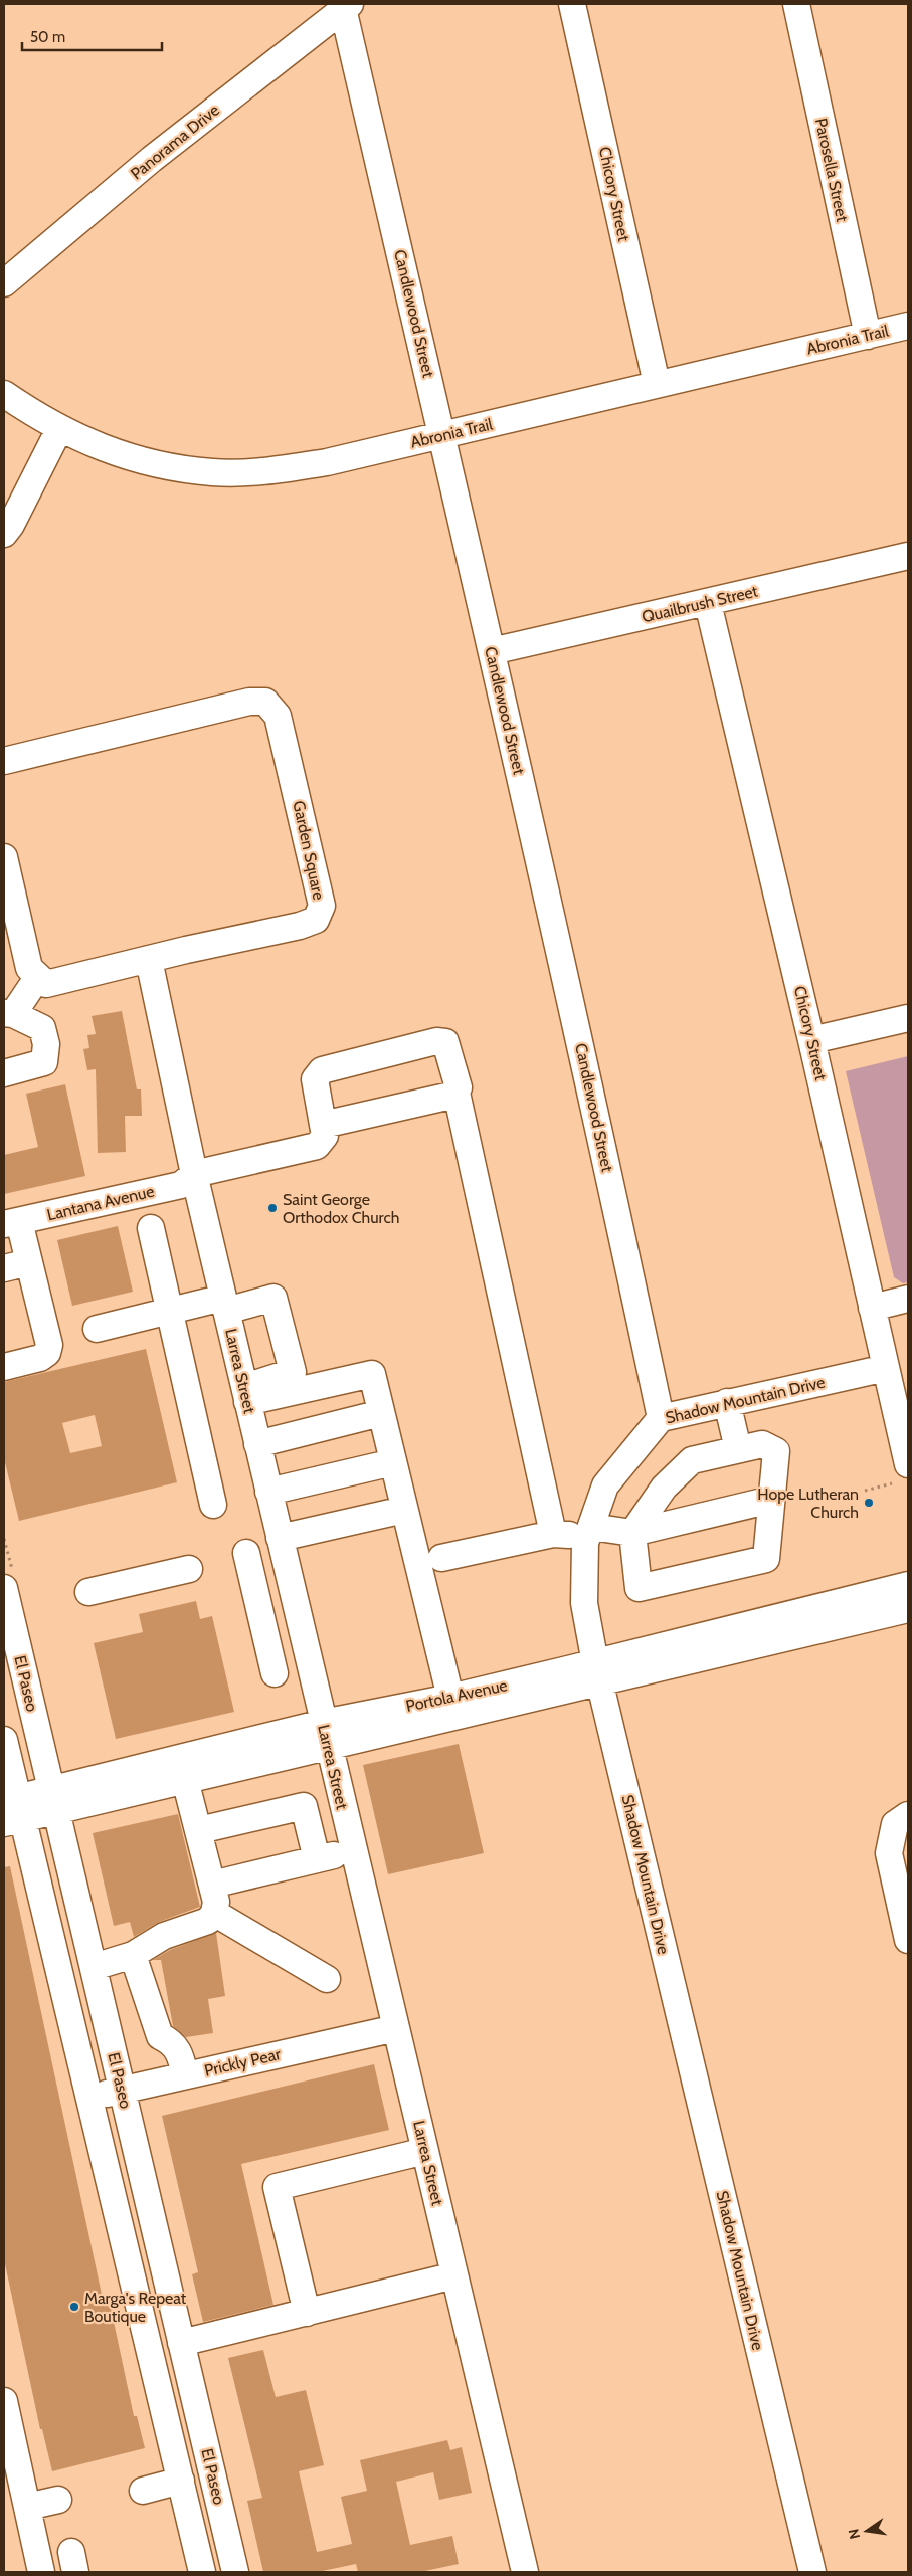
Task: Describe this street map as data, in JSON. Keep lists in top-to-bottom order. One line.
{"streets":{"street":["Panorama Drive","Parosella Street","Chicory Street","Candlewood Street","Abronia Trail","Quailbrush Street","Garden Square","Lantana Avenue","Larrea Street","Shadow Mountain Drive","El Paseo","Portola Avenue","Prickly Pear"]},"crossings":[["Panorama Drive","Candlewood Street"],["Parosella Street","Abronia Trail"],["Chicory Street","Abronia Trail"],["Chicory Street","Quailbrush Street"],["Chicory Street","Shadow Mountain Drive"],["Candlewood Street","Abronia Trail"],["Candlewood Street","Quailbrush Street"],["Candlewood Street","Shadow Mountain Drive"],["Garden Square","Larrea Street"],["Lantana Avenue","Larrea Street"],["Larrea Street","Portola Avenue"],["Larrea Street","Prickly Pear"],["Shadow Mountain Drive","Portola Avenue"],["El Paseo","Portola Avenue"],["El Paseo","Prickly Pear"]],"places":["Saint George Orthodox Church","Hope Lutheran Church","Marga's Repeat Boutique"],"scale_bar":"50 m","north":"left"}
